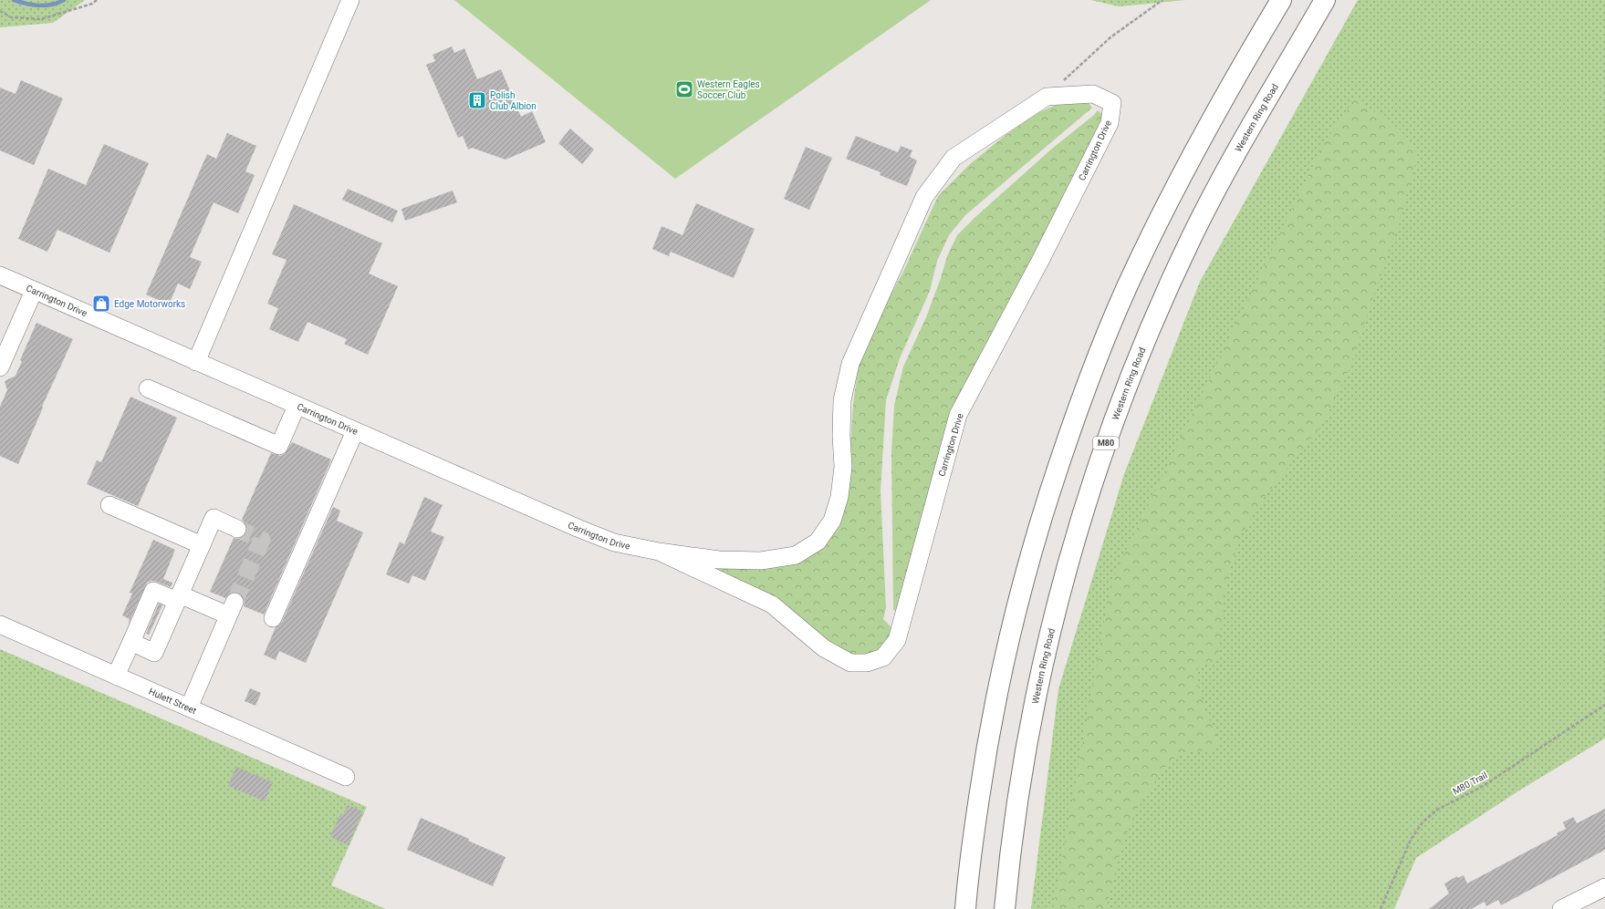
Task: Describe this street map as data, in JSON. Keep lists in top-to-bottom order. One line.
{"streets":{"highway":["Western Ring Road","M80"],"street":["Carrington Drive","Hulett Street"],"path":["M80 Trail"]},"places":{"sports":["Western Eagles Soccer Club"],"building":["Polish Club Albion"],"shop":["Edge Motorworks"]}}
